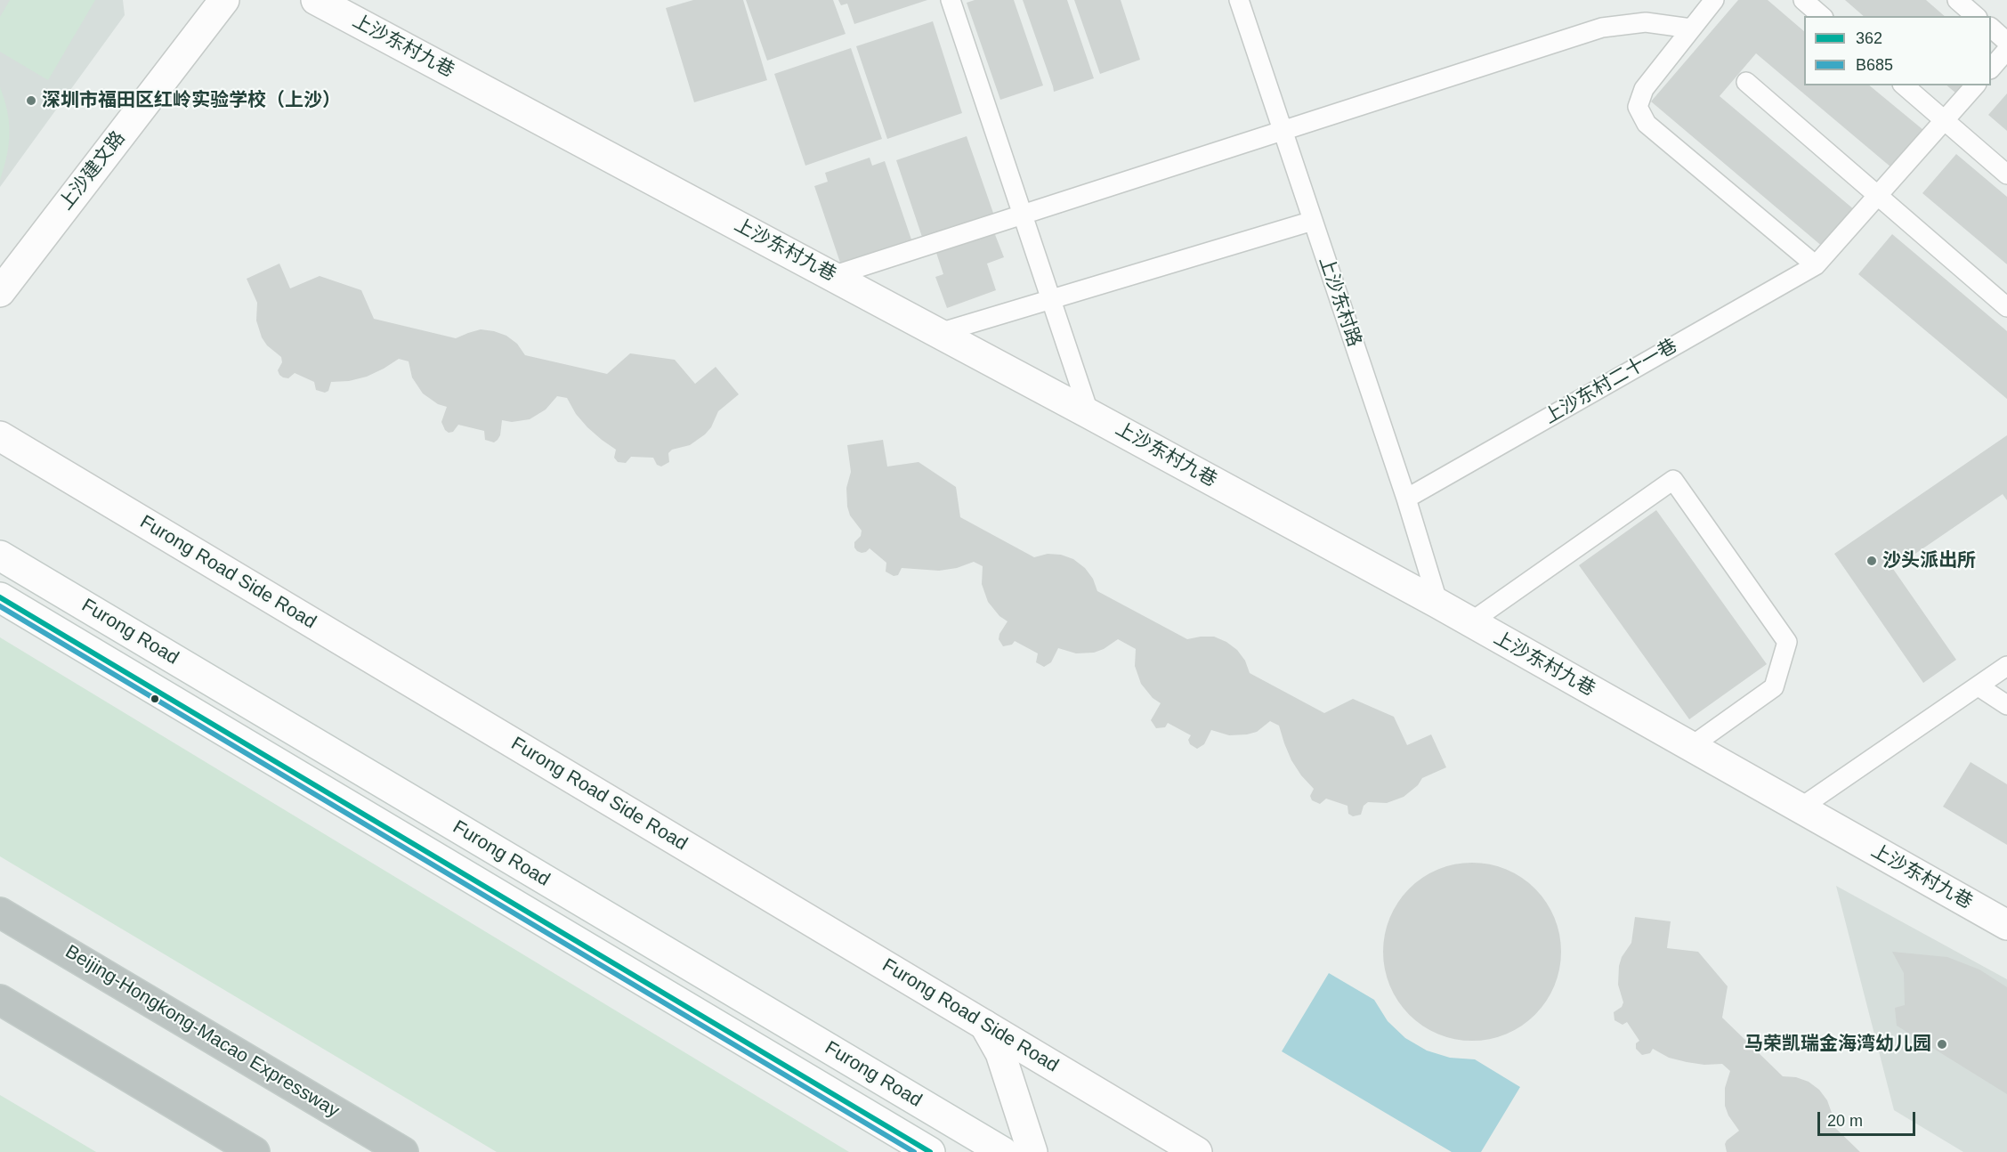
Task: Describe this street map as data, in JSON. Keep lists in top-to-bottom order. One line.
{"streets":{"highway":["Beijing-Hongkong-Macao Expressway"],"street":["上沙东村九巷","上沙建文路","Furong Road Side Road","Furong Road"],"lane":["上沙东村路","上沙东村二十一巷"]},"crossings":[["上沙东村九巷","上沙东村路"],["上沙东村路","上沙东村二十一巷"]],"places":["深圳市福田区红岭实验学校（上沙）","沙头派出所","马荣凯瑞金海湾幼儿园"],"lines":["transit line 362","transit line B685"],"legend":["362","B685"],"scale_bar":"20 m"}
